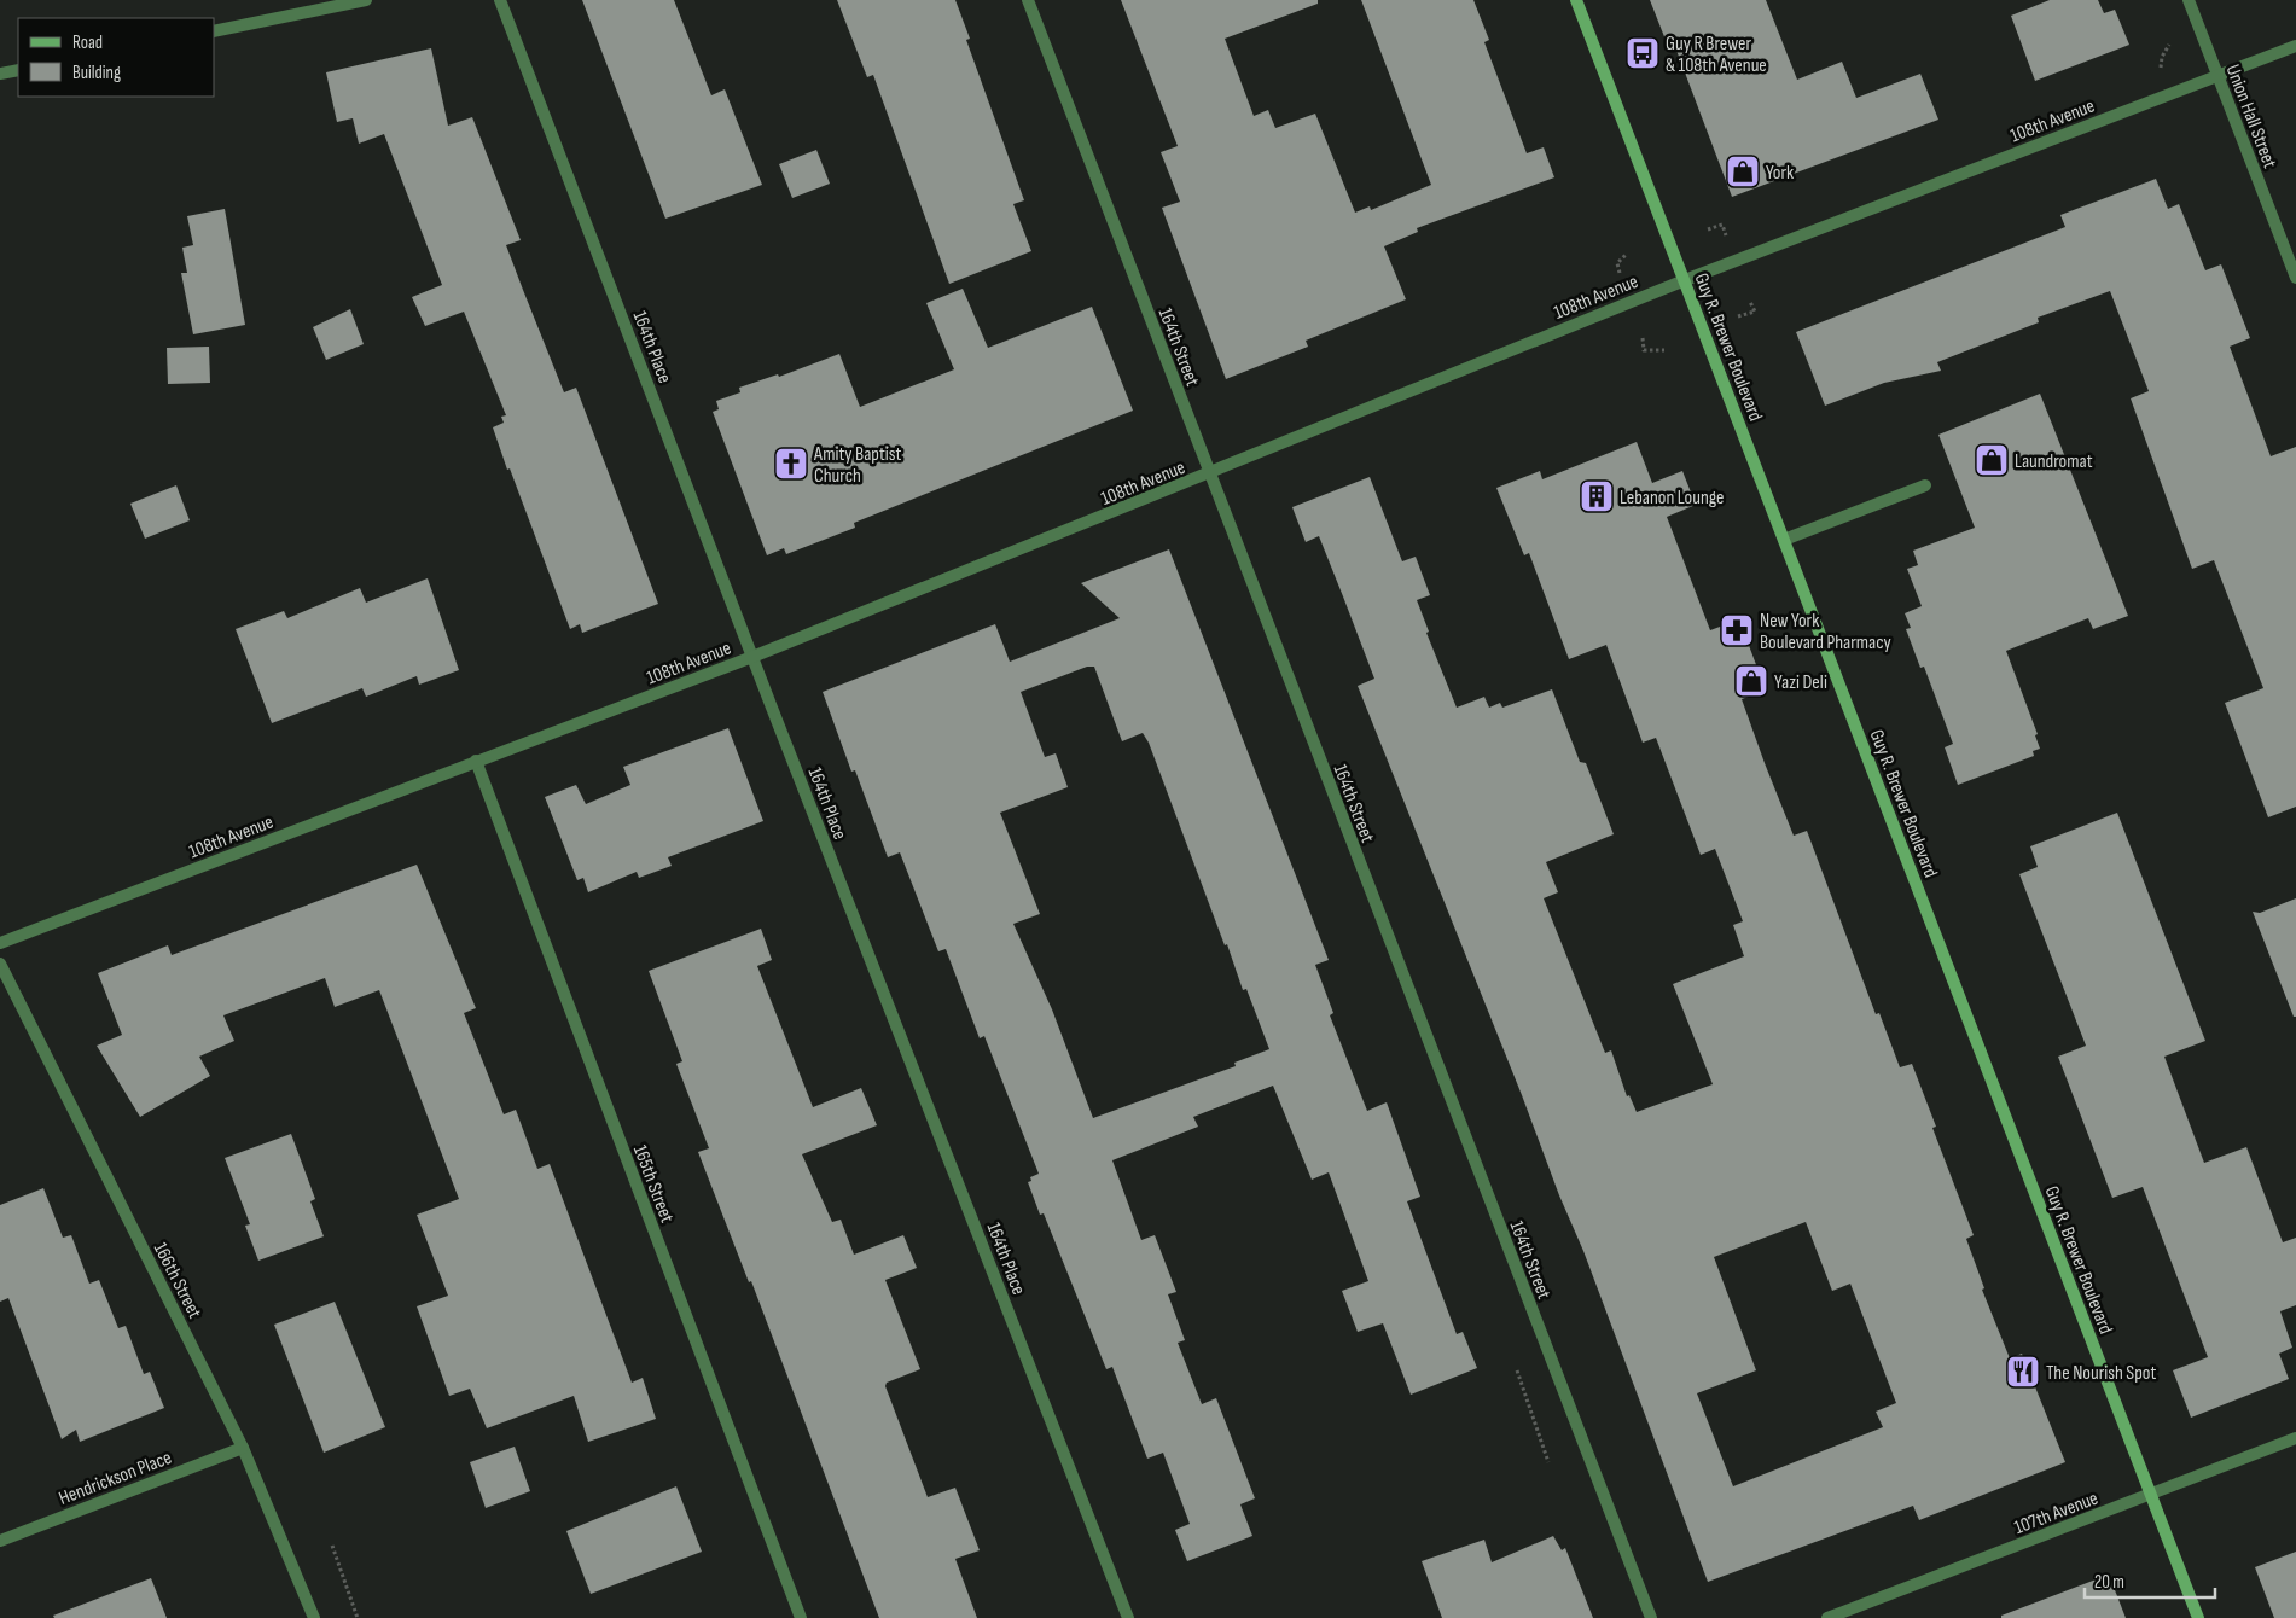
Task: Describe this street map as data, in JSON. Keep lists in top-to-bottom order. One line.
{"streets":{"main road":["Guy R. Brewer Boulevard"],"street":["Union Hall Street","108th Avenue","164th Place","164th Street","165th Street","166th Street","Hendrickson Place","107th Avenue"]},"crossings":[["Union Hall Street","108th Avenue"],["108th Avenue","164th Place"],["108th Avenue","164th Street"],["108th Avenue","Guy R. Brewer Boulevard"],["108th Avenue","165th Street"],["Guy R. Brewer Boulevard","107th Avenue"],["166th Street","Hendrickson Place"]],"places":{"bus stop":["Guy R Brewer & 108th Avenue"],"shop":["York","Laundromat","Yazi Deli"],"church":["Amity Baptist Church"],"building":["Lebanon Lounge"],"pharmacy":["New York Boulevard Pharmacy"],"restaurant":["The Nourish Spot"]},"legend":["Road","Building"],"scale_bar":"20 m"}
